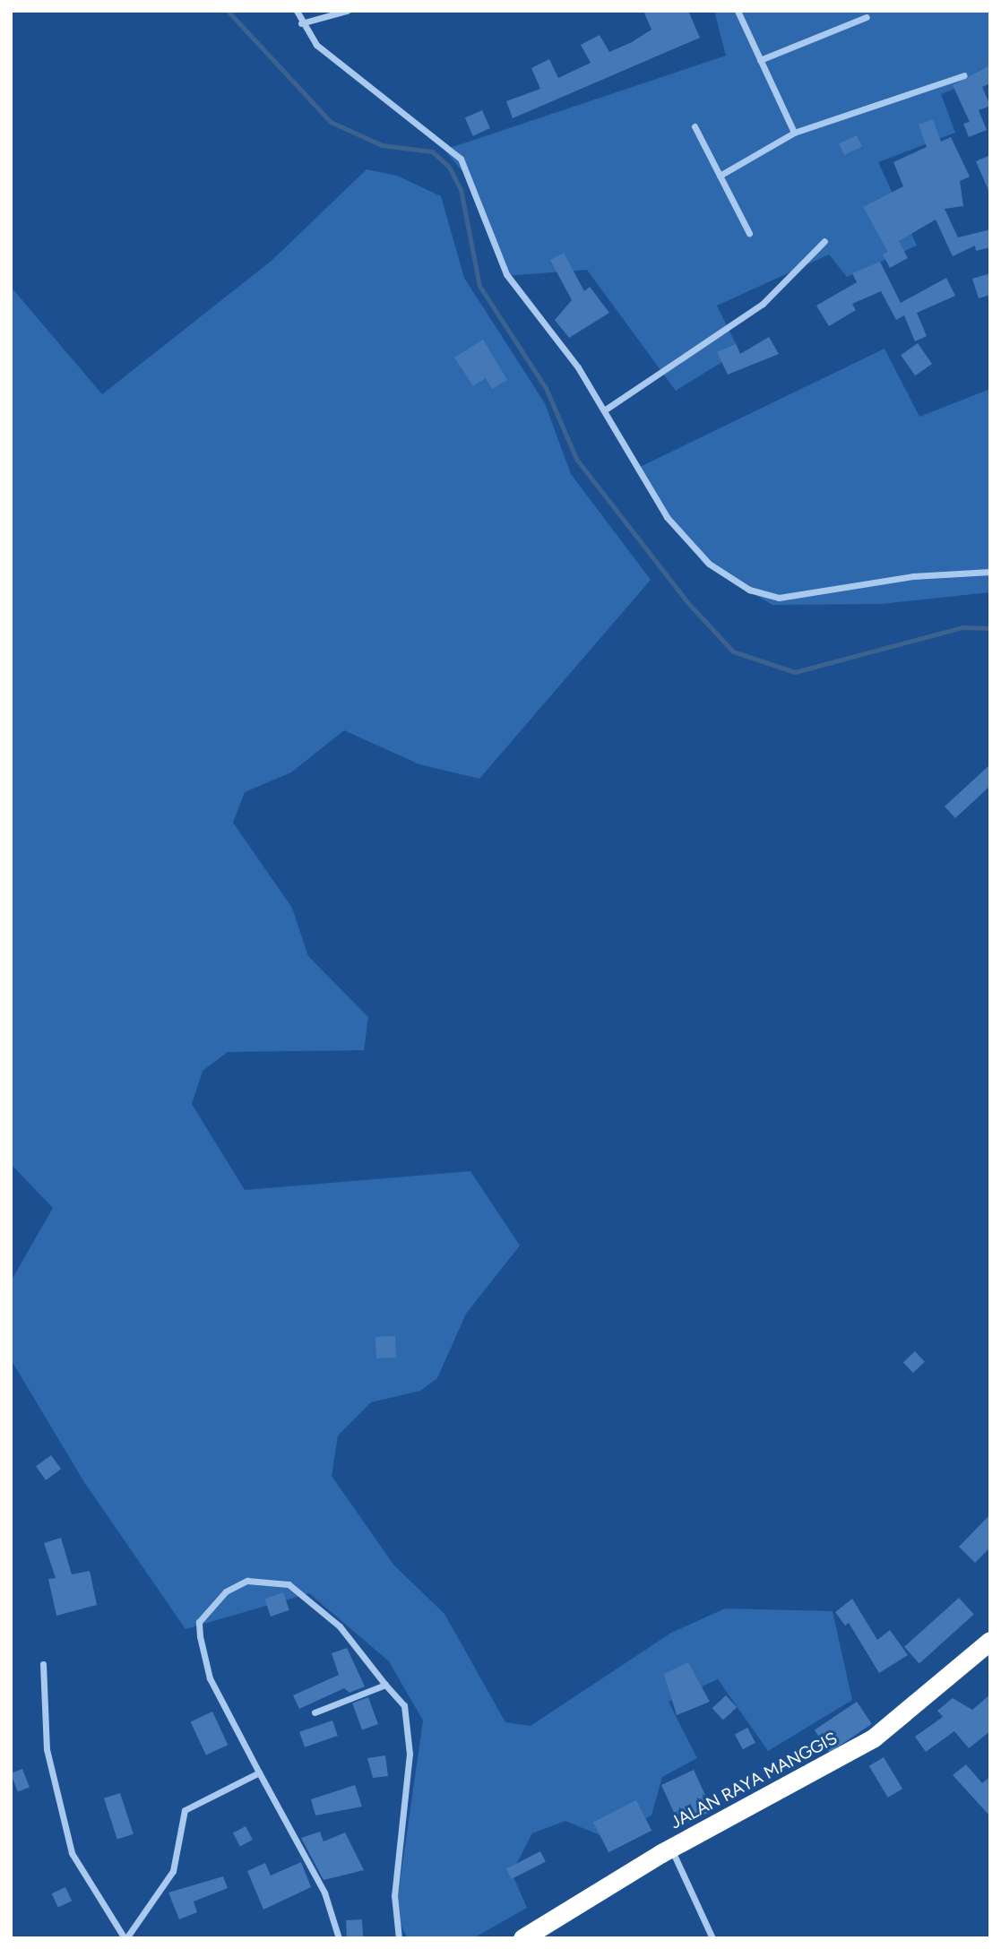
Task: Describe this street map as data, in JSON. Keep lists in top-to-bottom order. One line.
{"streets":{"highway":["JALAN RAYA MANGGIS"]}}
